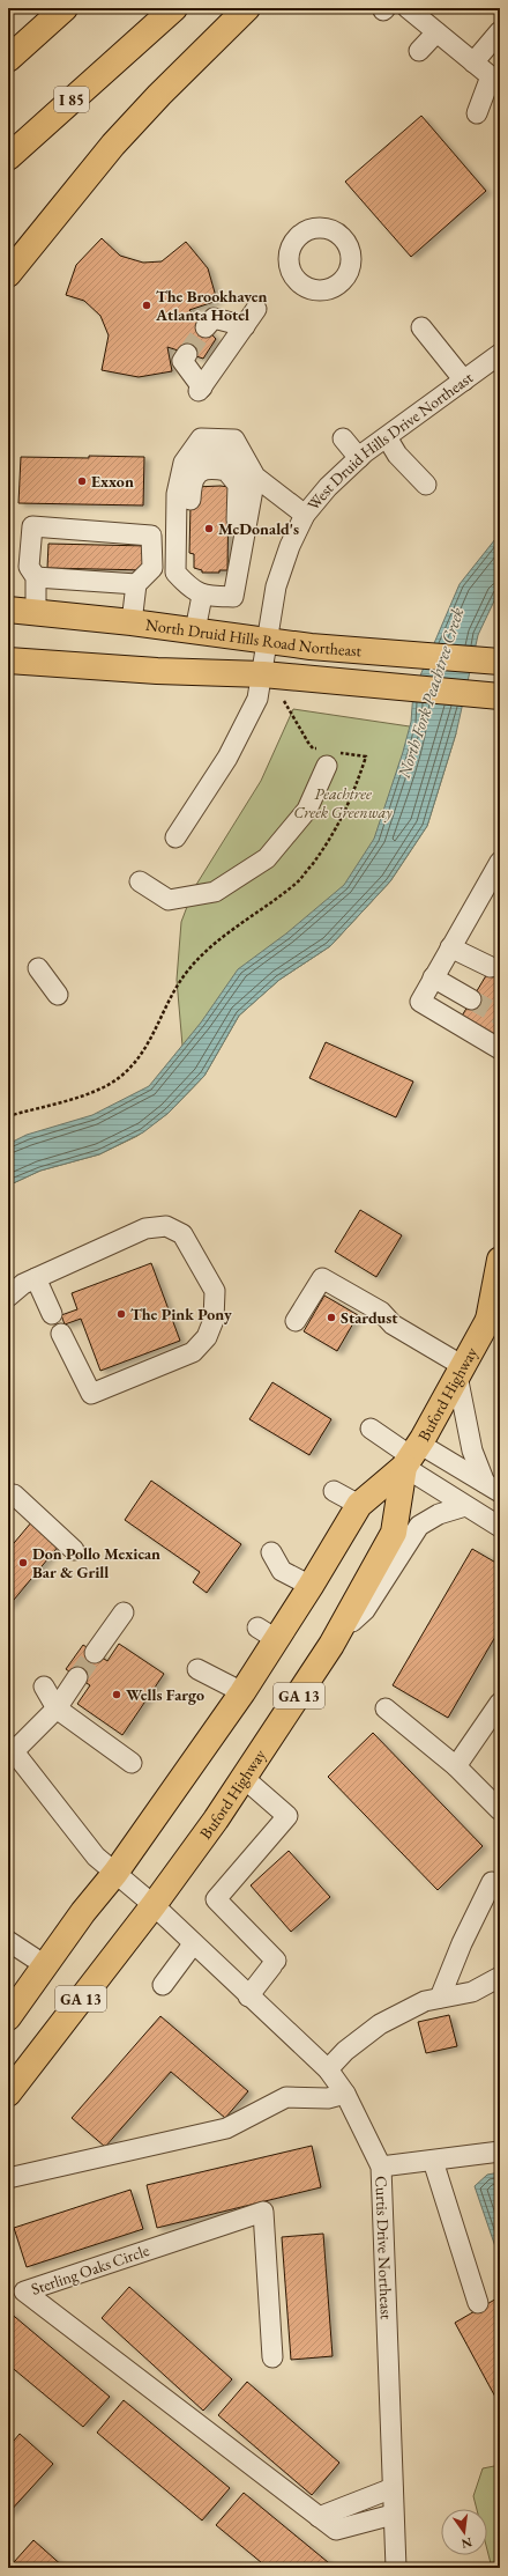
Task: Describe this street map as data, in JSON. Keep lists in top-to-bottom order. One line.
{"streets":{"main road":["I 85","North Druid Hills Road Northeast","Buford Highway","GA 13"],"street":["West Druid Hills Drive Northeast","Curtis Drive Northeast","Sterling Oaks Circle"]},"crossings":[["West Druid Hills Drive Northeast","North Druid Hills Road Northeast"],["Buford Highway","Curtis Drive Northeast"],["Curtis Drive Northeast","Sterling Oaks Circle"]],"water":["North Fork Peachtree Creek"],"parks":["Peachtree Creek Greenway"],"places":["The Brookhaven Atlanta Hotel","Exxon","McDonald's","The Pink Pony","Stardust","Don Pollo Mexican Bar & Grill","Wells Fargo"],"north":"bottom"}
